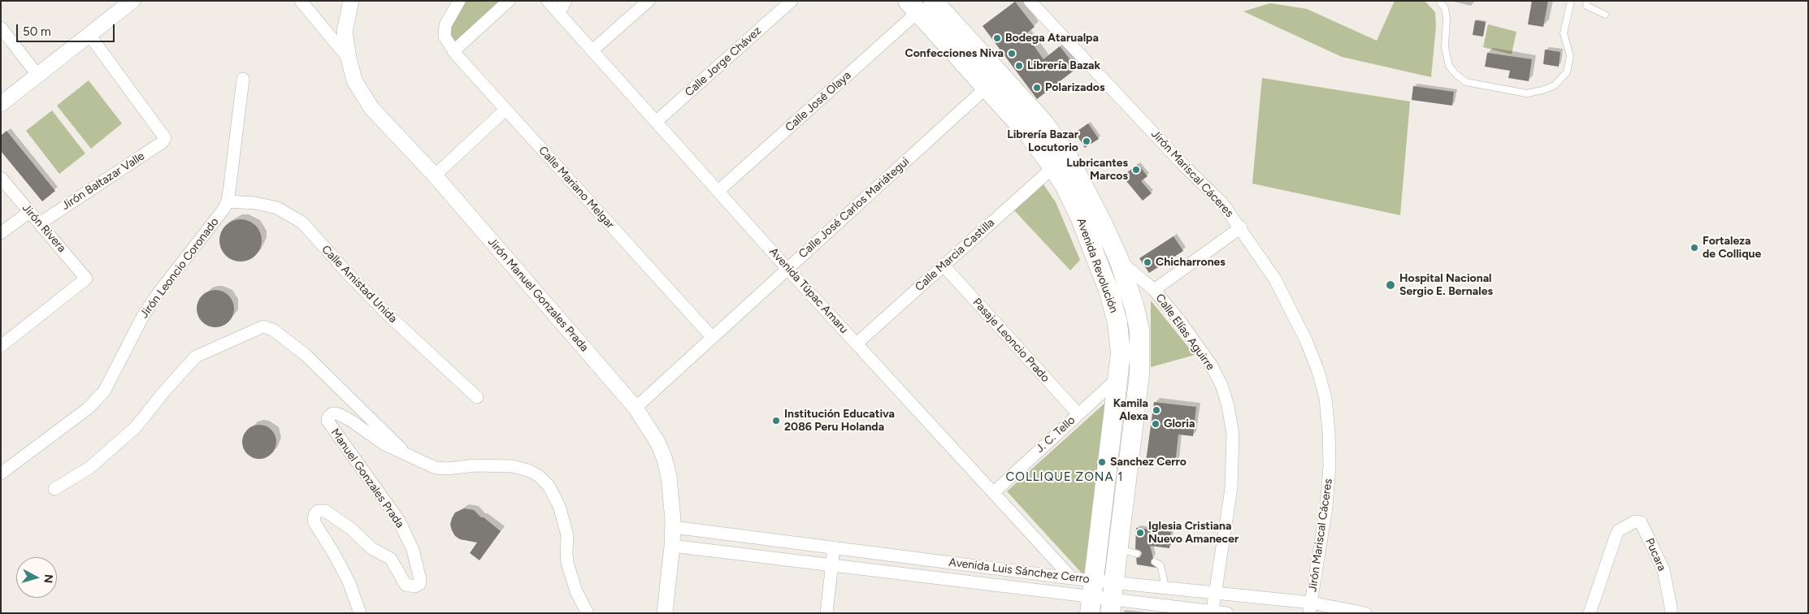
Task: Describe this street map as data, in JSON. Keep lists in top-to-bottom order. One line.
{"streets":{"main road":["Avenida Revolución"],"street":["Calle Jorge Chávez","Calle José Olaya","Jirón Mariscal Cáceres","Jirón Baltazar Valle","Calle Mariano Melgar","Calle José Carlos Mariátegui","Jirón Rivera","Calle Marcia Castilla","Jirón Leoncio Coronado","Calle Amistad Unida","Avenida Túpac Amaru","Jirón Manuel Gonzales Prada","Calle Elías Aguirre","Pasaje Leoncio Prado","J. C. Tello","Manuel Gonzales Prada","Pucara","Avenida Luis Sánchez Cerro"]},"crossings":[["Calle Jorge Chávez","Avenida Túpac Amaru"],["Calle José Olaya","Avenida Revolución"],["Calle José Olaya","Avenida Túpac Amaru"],["Jirón Mariscal Cáceres","Avenida Luis Sánchez Cerro"],["Jirón Baltazar Valle","Jirón Rivera"],["Calle Mariano Melgar","Calle José Carlos Mariátegui"],["Calle José Carlos Mariátegui","Avenida Revolución"],["Calle José Carlos Mariátegui","Avenida Túpac Amaru"],["Calle José Carlos Mariátegui","Jirón Manuel Gonzales Prada"],["Calle Marcia Castilla","Avenida Revolución"],["Calle Marcia Castilla","Avenida Túpac Amaru"],["Calle Marcia Castilla","Pasaje Leoncio Prado"],["Avenida Revolución","Calle Elías Aguirre"],["Avenida Revolución","J. C. Tello"],["Avenida Revolución","Avenida Luis Sánchez Cerro"],["Jirón Leoncio Coronado","Calle Amistad Unida"],["Avenida Túpac Amaru","J. C. Tello"],["Avenida Túpac Amaru","Avenida Luis Sánchez Cerro"],["Jirón Manuel Gonzales Prada","Avenida Luis Sánchez Cerro"],["Calle Elías Aguirre","Avenida Luis Sánchez Cerro"],["Pasaje Leoncio Prado","J. C. Tello"]],"districts":["COLLIQUE ZONA 1"],"places":["Bodega Atarualpa","Confecciones Niva","Librería Bazak","Polarizados","Librería Bazar Locutorio","Lubricantes Marcos","Fortaleza de Collique","Chicharrones","Hospital Nacional Sergio E. Bernales","Kamila Alexa","Institución Educativa 2086 Peru Holanda","Gloria","Sanchez Cerro","Iglesia Cristiana Nuevo Amanecer"],"scale_bar":"50 m","north":"right"}
